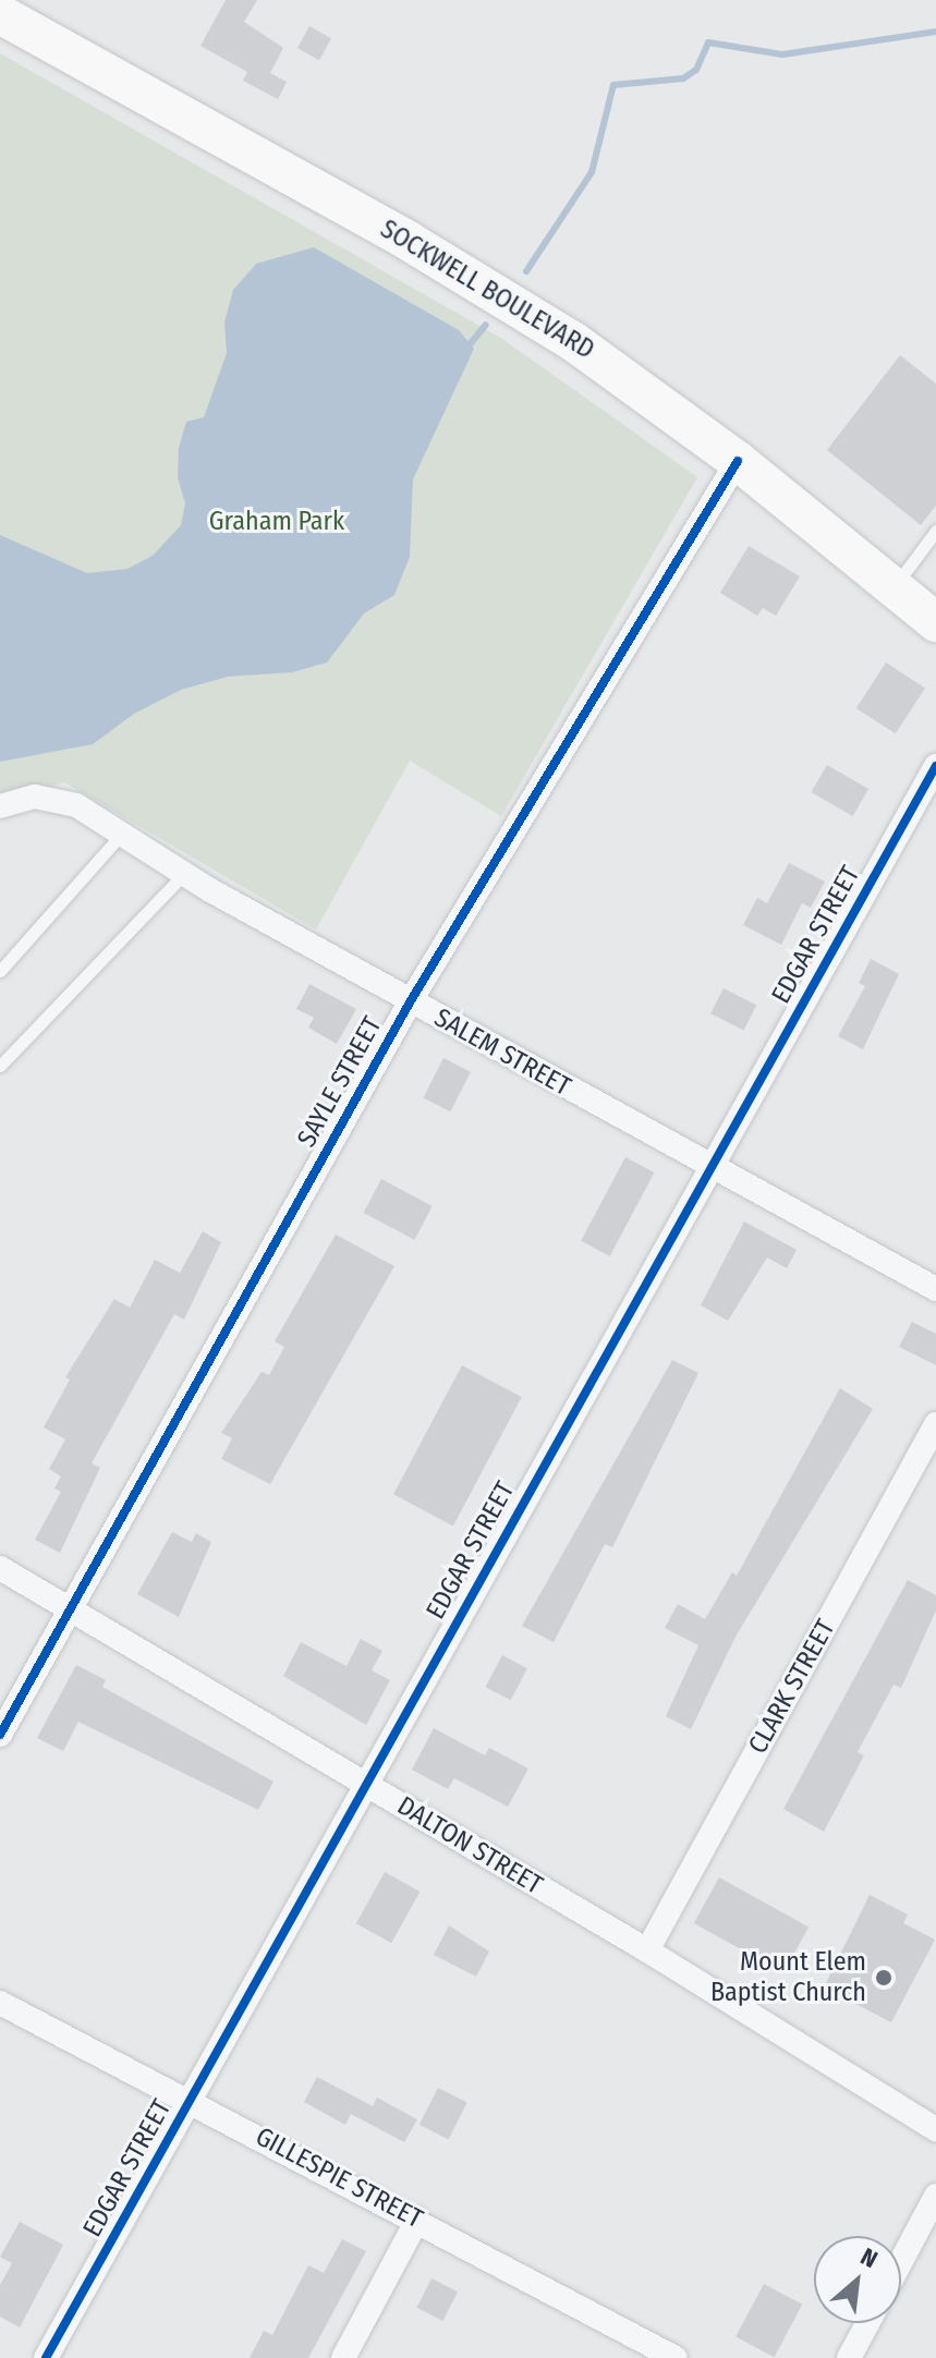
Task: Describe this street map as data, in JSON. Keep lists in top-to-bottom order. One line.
{"streets":{"main road":["SOCKWELL BOULEVARD"],"street":["EDGAR STREET","SALEM STREET","SAYLE STREET","CLARK STREET","DALTON STREET","GILLESPIE STREET"]},"crossings":[["SOCKWELL BOULEVARD","SAYLE STREET"],["EDGAR STREET","SALEM STREET"],["EDGAR STREET","DALTON STREET"],["EDGAR STREET","GILLESPIE STREET"],["SALEM STREET","SAYLE STREET"],["SAYLE STREET","DALTON STREET"],["CLARK STREET","DALTON STREET"]],"parks":["Graham Park"],"places":["Mount Elem Baptist Church"],"north":"top right"}
